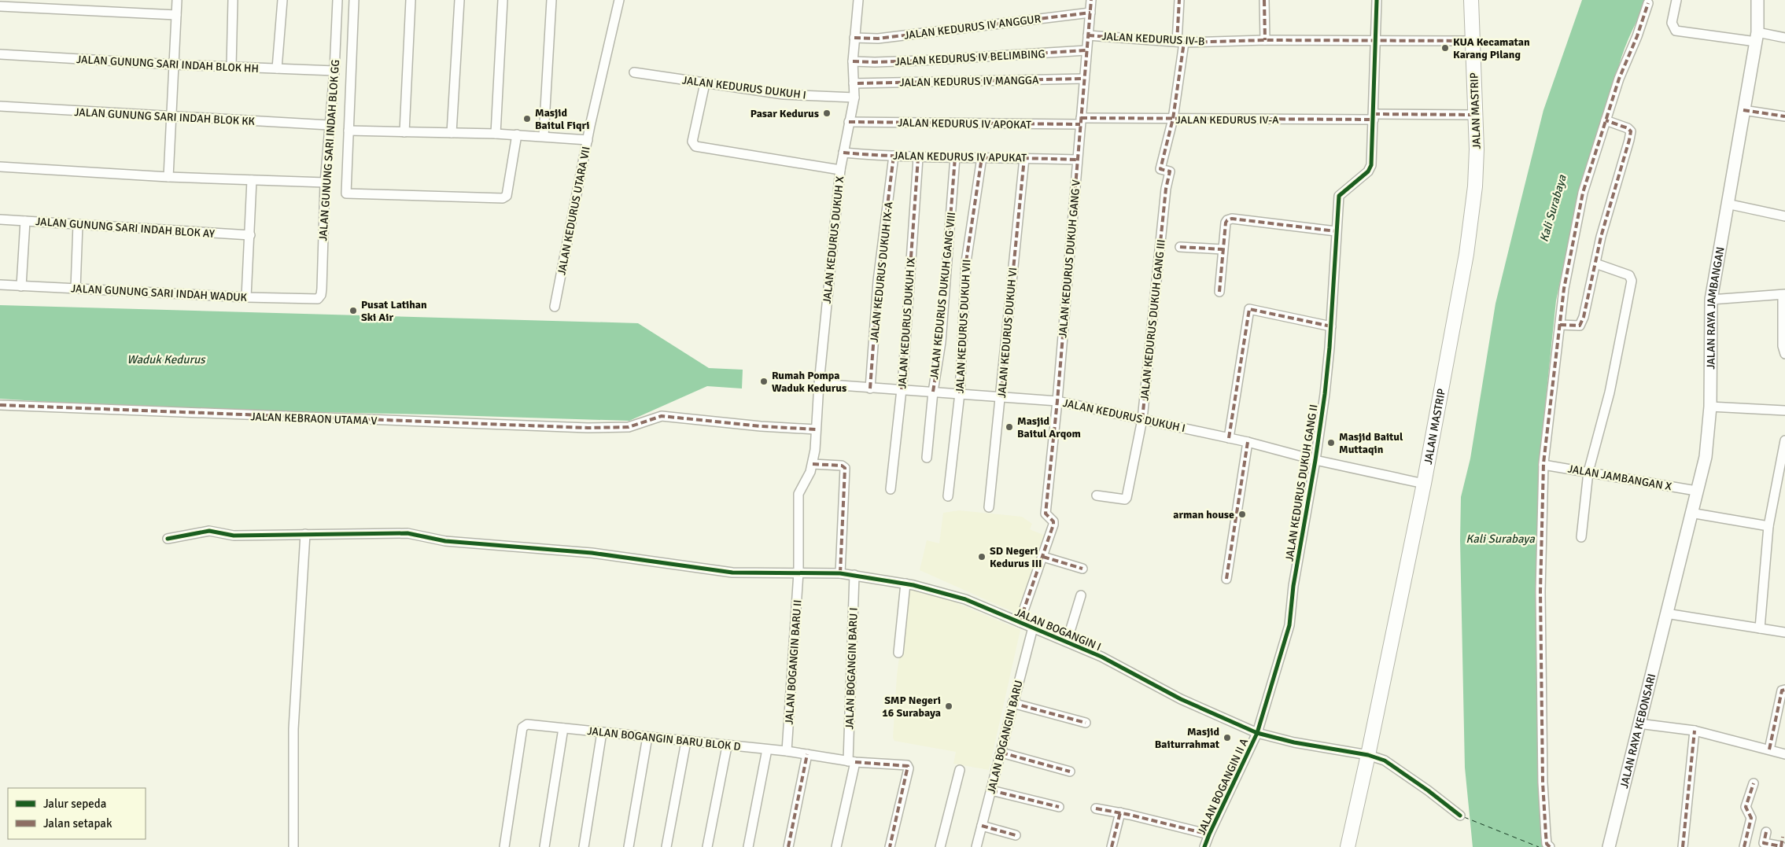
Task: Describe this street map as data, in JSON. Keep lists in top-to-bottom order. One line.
{"streets":{"main road":["JALAN MASTRIP","JALAN RAYA JAMBANGAN","JALAN RAYA KEBONSARI"],"street":["JALAN KEDURUS IV ANGGUR","JALAN KEDURUS IV-B","JALAN KEDURUS IV BELIMBING","JALAN GUNUNG SARI INDAH BLOK HH","JALAN KEDURUS IV MANGGA","JALAN KEDURUS DUKUH I","JALAN GUNUNG SARI INDAH BLOK KK","JALAN KEDURUS IV-A","JALAN KEDURUS IV APOKAT","JALAN GUNUNG SARI INDAH BLOK GG","JALAN KEDURUS IV APUKAT","JALAN KEDURUS UTARA VII","JALAN GUNUNG SARI INDAH BLOK AY","JALAN KEDURUS DUKUH X","JALAN KEDURUS DUKUH GANG V","JALAN KEDURUS DUKUH IX-A","JALAN GUNUNG SARI INDAH WADUK","JALAN KEDURUS DUKUH GANG VIII","JALAN KEDURUS DUKUH GANG III","JALAN KEDURUS DUKUH IX","JALAN KEDURUS DUKUH VII","JALAN KEDURUS DUKUH VI","JALAN KEBRAON UTAMA V","JALAN JAMBANGAN X","JALAN KEDURUS DUKUH GANG II","JALAN BOGANGIN I","JALAN BOGANGIN BARU II","JALAN BOGANGIN BARU I","JALAN BOGANGIN BARU","JALAN BOGANGIN BARU BLOK D","JALAN BOGANGIN II A"]},"crossings":[["JALAN KEDURUS IV ANGGUR","JALAN KEDURUS DUKUH X"],["JALAN KEDURUS IV ANGGUR","JALAN KEDURUS DUKUH GANG V"],["JALAN KEDURUS IV-B","JALAN MASTRIP"],["JALAN KEDURUS IV-B","JALAN KEDURUS DUKUH GANG V"],["JALAN KEDURUS IV-B","JALAN KEDURUS DUKUH GANG II"],["JALAN KEDURUS IV BELIMBING","JALAN KEDURUS DUKUH X"],["JALAN KEDURUS IV BELIMBING","JALAN KEDURUS DUKUH GANG V"],["JALAN GUNUNG SARI INDAH BLOK HH","JALAN GUNUNG SARI INDAH BLOK GG"],["JALAN KEDURUS IV MANGGA","JALAN KEDURUS DUKUH X"],["JALAN KEDURUS IV MANGGA","JALAN KEDURUS DUKUH GANG V"],["JALAN KEDURUS DUKUH I","JALAN MASTRIP"],["JALAN KEDURUS DUKUH I","JALAN KEDURUS DUKUH X"],["JALAN KEDURUS DUKUH I","JALAN KEDURUS DUKUH GANG V"],["JALAN KEDURUS DUKUH I","JALAN KEDURUS DUKUH IX-A"],["JALAN KEDURUS DUKUH I","JALAN KEDURUS DUKUH GANG VIII"],["JALAN KEDURUS DUKUH I","JALAN KEDURUS DUKUH GANG III"],["JALAN KEDURUS DUKUH I","JALAN KEDURUS DUKUH IX"],["JALAN KEDURUS DUKUH I","JALAN KEDURUS DUKUH VII"],["JALAN KEDURUS DUKUH I","JALAN KEDURUS DUKUH VI"],["JALAN KEDURUS DUKUH I","JALAN KEDURUS DUKUH GANG II"],["JALAN MASTRIP","JALAN KEDURUS IV-A"],["JALAN MASTRIP","JALAN BOGANGIN I"],["JALAN GUNUNG SARI INDAH BLOK KK","JALAN GUNUNG SARI INDAH BLOK GG"],["JALAN KEDURUS IV-A","JALAN KEDURUS IV APOKAT"],["JALAN KEDURUS IV-A","JALAN KEDURUS DUKUH GANG V"],["JALAN KEDURUS IV-A","JALAN KEDURUS DUKUH GANG III"],["JALAN KEDURUS IV-A","JALAN KEDURUS DUKUH GANG II"],["JALAN KEDURUS IV APOKAT","JALAN KEDURUS DUKUH X"],["JALAN KEDURUS IV APOKAT","JALAN KEDURUS DUKUH GANG V"],["JALAN GUNUNG SARI INDAH BLOK GG","JALAN GUNUNG SARI INDAH WADUK"],["JALAN KEDURUS IV APUKAT","JALAN KEDURUS DUKUH X"],["JALAN KEDURUS IV APUKAT","JALAN KEDURUS DUKUH GANG V"],["JALAN KEDURUS IV APUKAT","JALAN KEDURUS DUKUH IX-A"],["JALAN KEDURUS IV APUKAT","JALAN KEDURUS DUKUH GANG VIII"],["JALAN KEDURUS IV APUKAT","JALAN KEDURUS DUKUH IX"],["JALAN KEDURUS IV APUKAT","JALAN KEDURUS DUKUH VII"],["JALAN KEDURUS IV APUKAT","JALAN KEDURUS DUKUH VI"],["JALAN KEDURUS DUKUH X","JALAN KEBRAON UTAMA V"],["JALAN KEDURUS DUKUH X","JALAN BOGANGIN BARU II"],["JALAN RAYA JAMBANGAN","JALAN JAMBANGAN X"],["JALAN RAYA JAMBANGAN","JALAN RAYA KEBONSARI"],["JALAN KEDURUS DUKUH GANG II","JALAN BOGANGIN I"],["JALAN KEDURUS DUKUH GANG II","JALAN BOGANGIN II A"],["JALAN BOGANGIN I","JALAN BOGANGIN BARU II"],["JALAN BOGANGIN I","JALAN BOGANGIN BARU I"],["JALAN BOGANGIN I","JALAN BOGANGIN BARU"],["JALAN BOGANGIN I","JALAN BOGANGIN II A"],["JALAN BOGANGIN BARU II","JALAN BOGANGIN BARU BLOK D"],["JALAN BOGANGIN BARU I","JALAN BOGANGIN BARU BLOK D"]],"water":["Kali Surabaya","Waduk Kedurus"],"places":["KUA Kecamatan Karang Pilang","Pasar Kedurus","Masjid Baitul Fiqri","Pusat Latihan Ski Air","Rumah Pompa Waduk Kedurus","Masjid Baitul Arqom","Masjid Baitul Muttaqin","arman house","SD Negeri Kedurus III","SMP Negeri 16 Surabaya","Masjid Baiturrahmat"],"legend":["Jalur sepeda","Jalan setapak"]}
